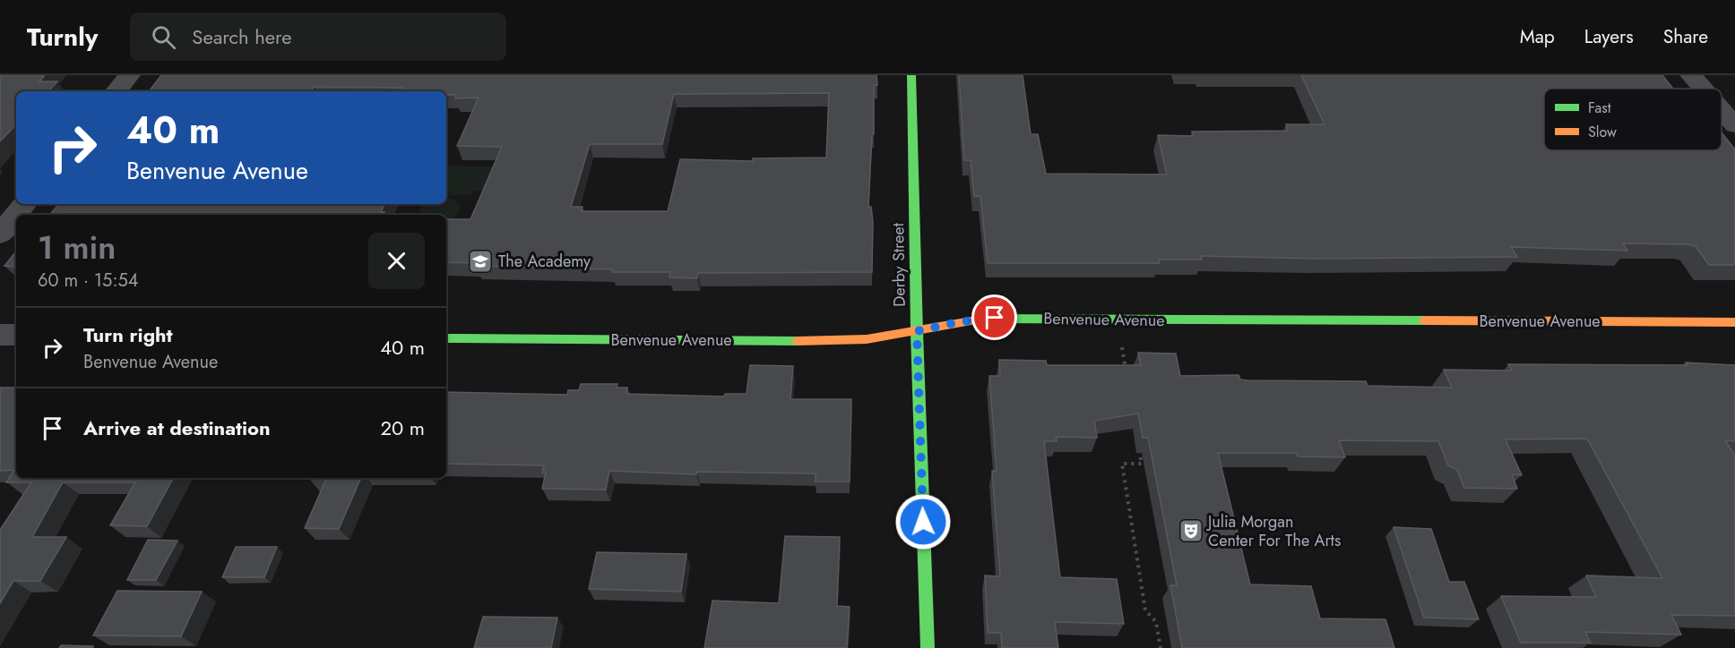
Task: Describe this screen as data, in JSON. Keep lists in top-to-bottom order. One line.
{"streets":{"street":["Derby Street","Benvenue Avenue"]},"crossings":[["Derby Street","Benvenue Avenue"]],"places":{"school or university":["The Academy"],"theatre":["Julia Morgan Center For The Arts"]},"legend":["Fast","Slow"],"page":{"header":"Turnly","search":"Search here","nav":["Map","Layers","Share"],"turn":["40 m","Benvenue Avenue"],"heading":["1 min","60 m · 15:54"],"list":[{"name":"Turn right","note":"Benvenue Avenue","value":"40 m"},{"name":"Arrive at destination","value":"20 m"}]}}
